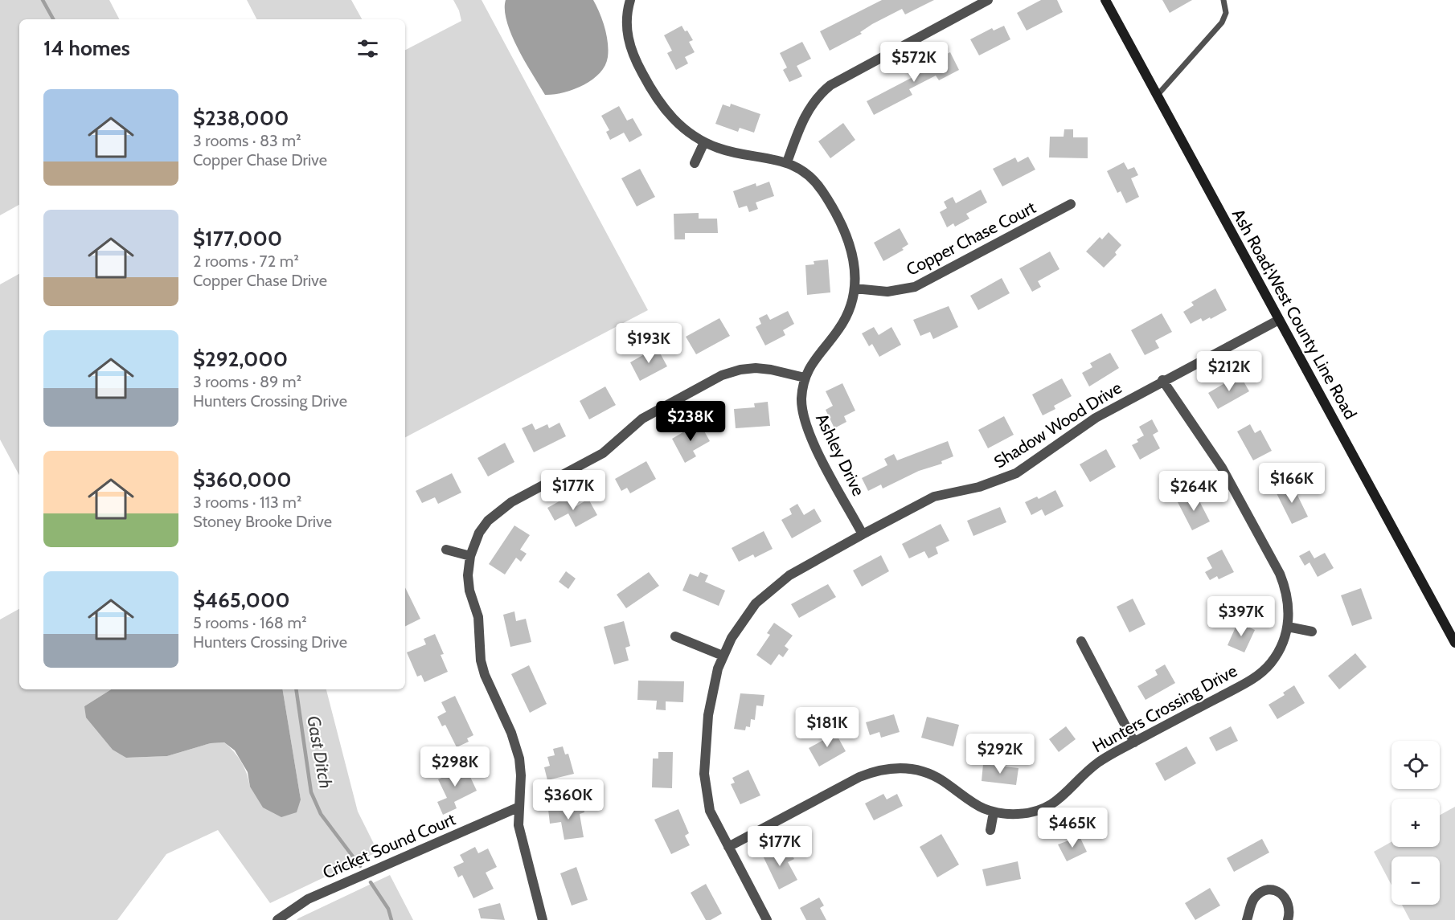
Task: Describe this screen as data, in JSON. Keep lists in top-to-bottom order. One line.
{"streets":{"main road":["Ash Road;West County Line Road"],"street":["Copper Chase Court","Shadow Wood Drive","Ashley Drive","Hunters Crossing Drive","Cricket Sound Court"]},"crossings":[["Copper Chase Court","Ashley Drive"],["Ash Road;West County Line Road","Shadow Wood Drive"],["Shadow Wood Drive","Ashley Drive"],["Shadow Wood Drive","Hunters Crossing Drive"]],"water":["Gast Ditch"],"page":{"heading":"14 homes","price":["$572K","$193K","$212K","$238K","$166K","$177K","$264K","$397K","$181K","$292K","$298K","$360K","$465K","$177K"],"list":[{"name":"$238,000","note":"3 rooms · 83 m² · Copper Chase Drive"},{"name":"$177,000","note":"2 rooms · 72 m² · Copper Chase Drive"},{"name":"$292,000","note":"3 rooms · 89 m² · Hunters Crossing Drive"},{"name":"$360,000","note":"3 rooms · 113 m² · Stoney Brooke Drive"},{"name":"$465,000","note":"5 rooms · 168 m² · Hunters Crossing Drive"}],"map_buttons":["+","−"]}}
